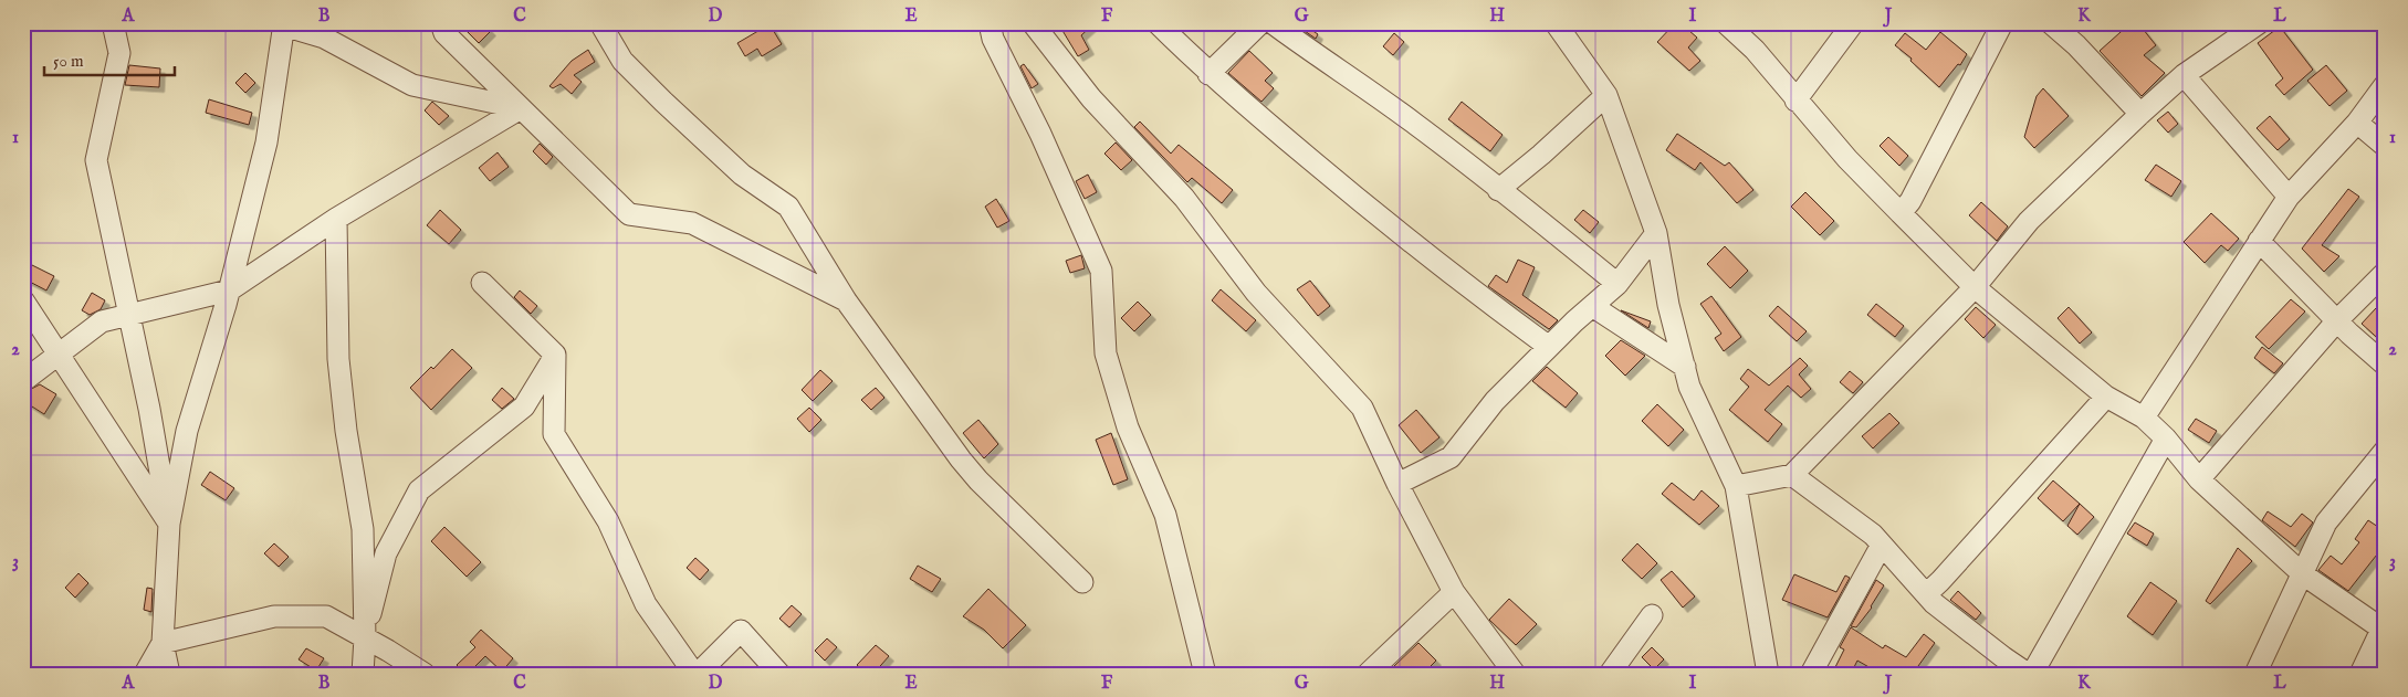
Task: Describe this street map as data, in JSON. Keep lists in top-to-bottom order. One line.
{"scale_bar":"50 m","grid":{"columns":["A","B","C","D","E","F","G","H","I","J","K","L"],"rows":["1","2","3"]}}
